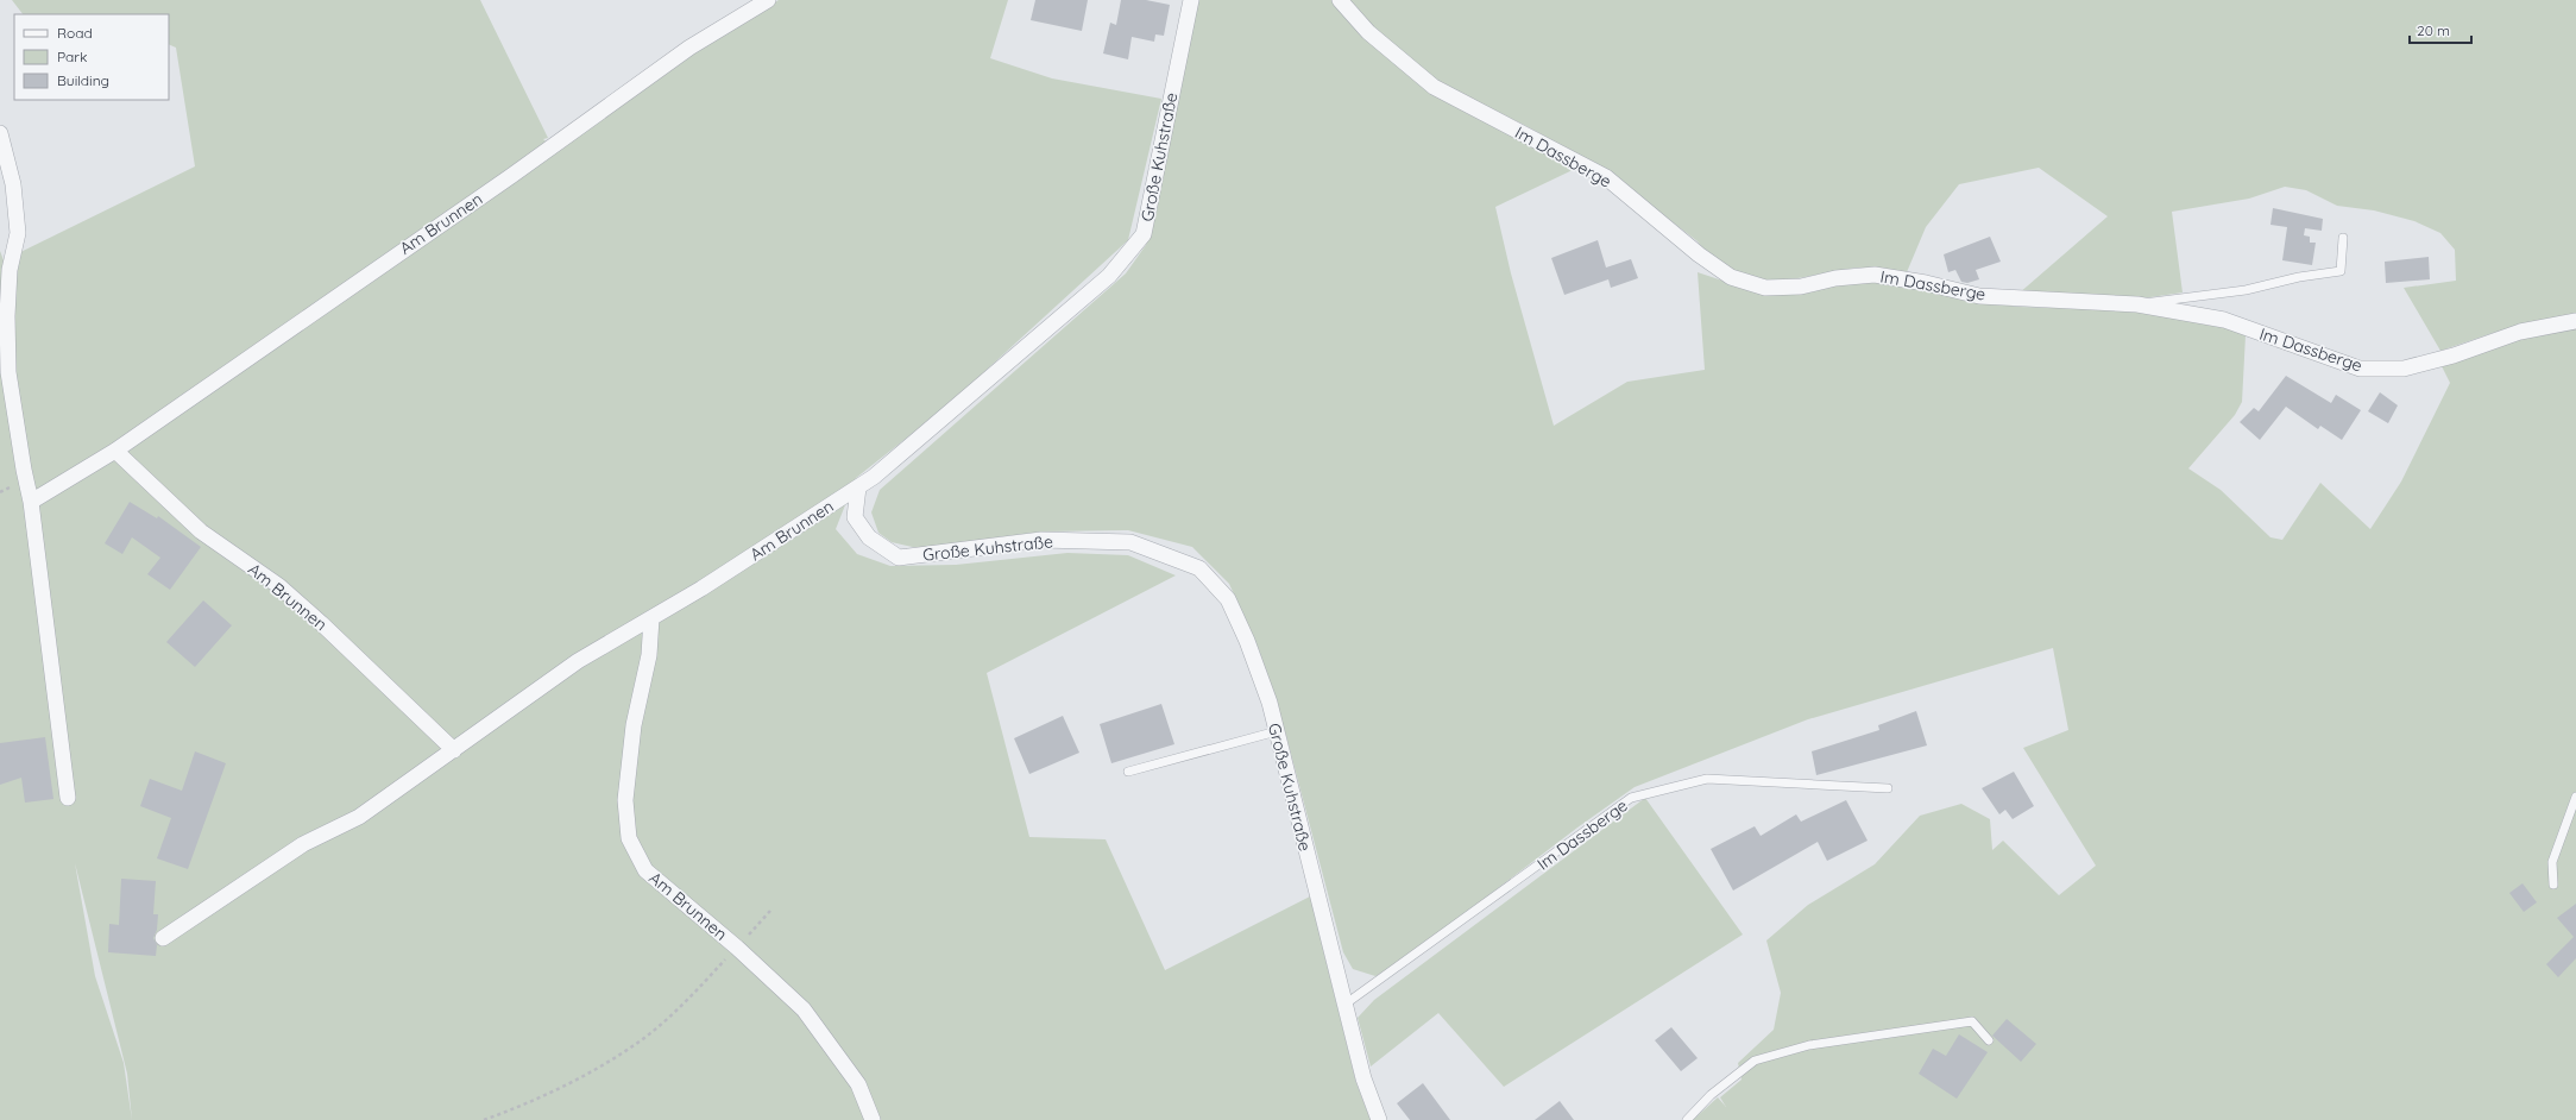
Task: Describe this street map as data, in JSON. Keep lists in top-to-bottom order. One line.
{"streets":{"street":["Große Kuhstraße","Im Dassberge","Am Brunnen"]},"crossings":[["Große Kuhstraße","Im Dassberge"],["Große Kuhstraße","Am Brunnen"]],"legend":["Road","Park","Building"],"scale_bar":"20 m"}
